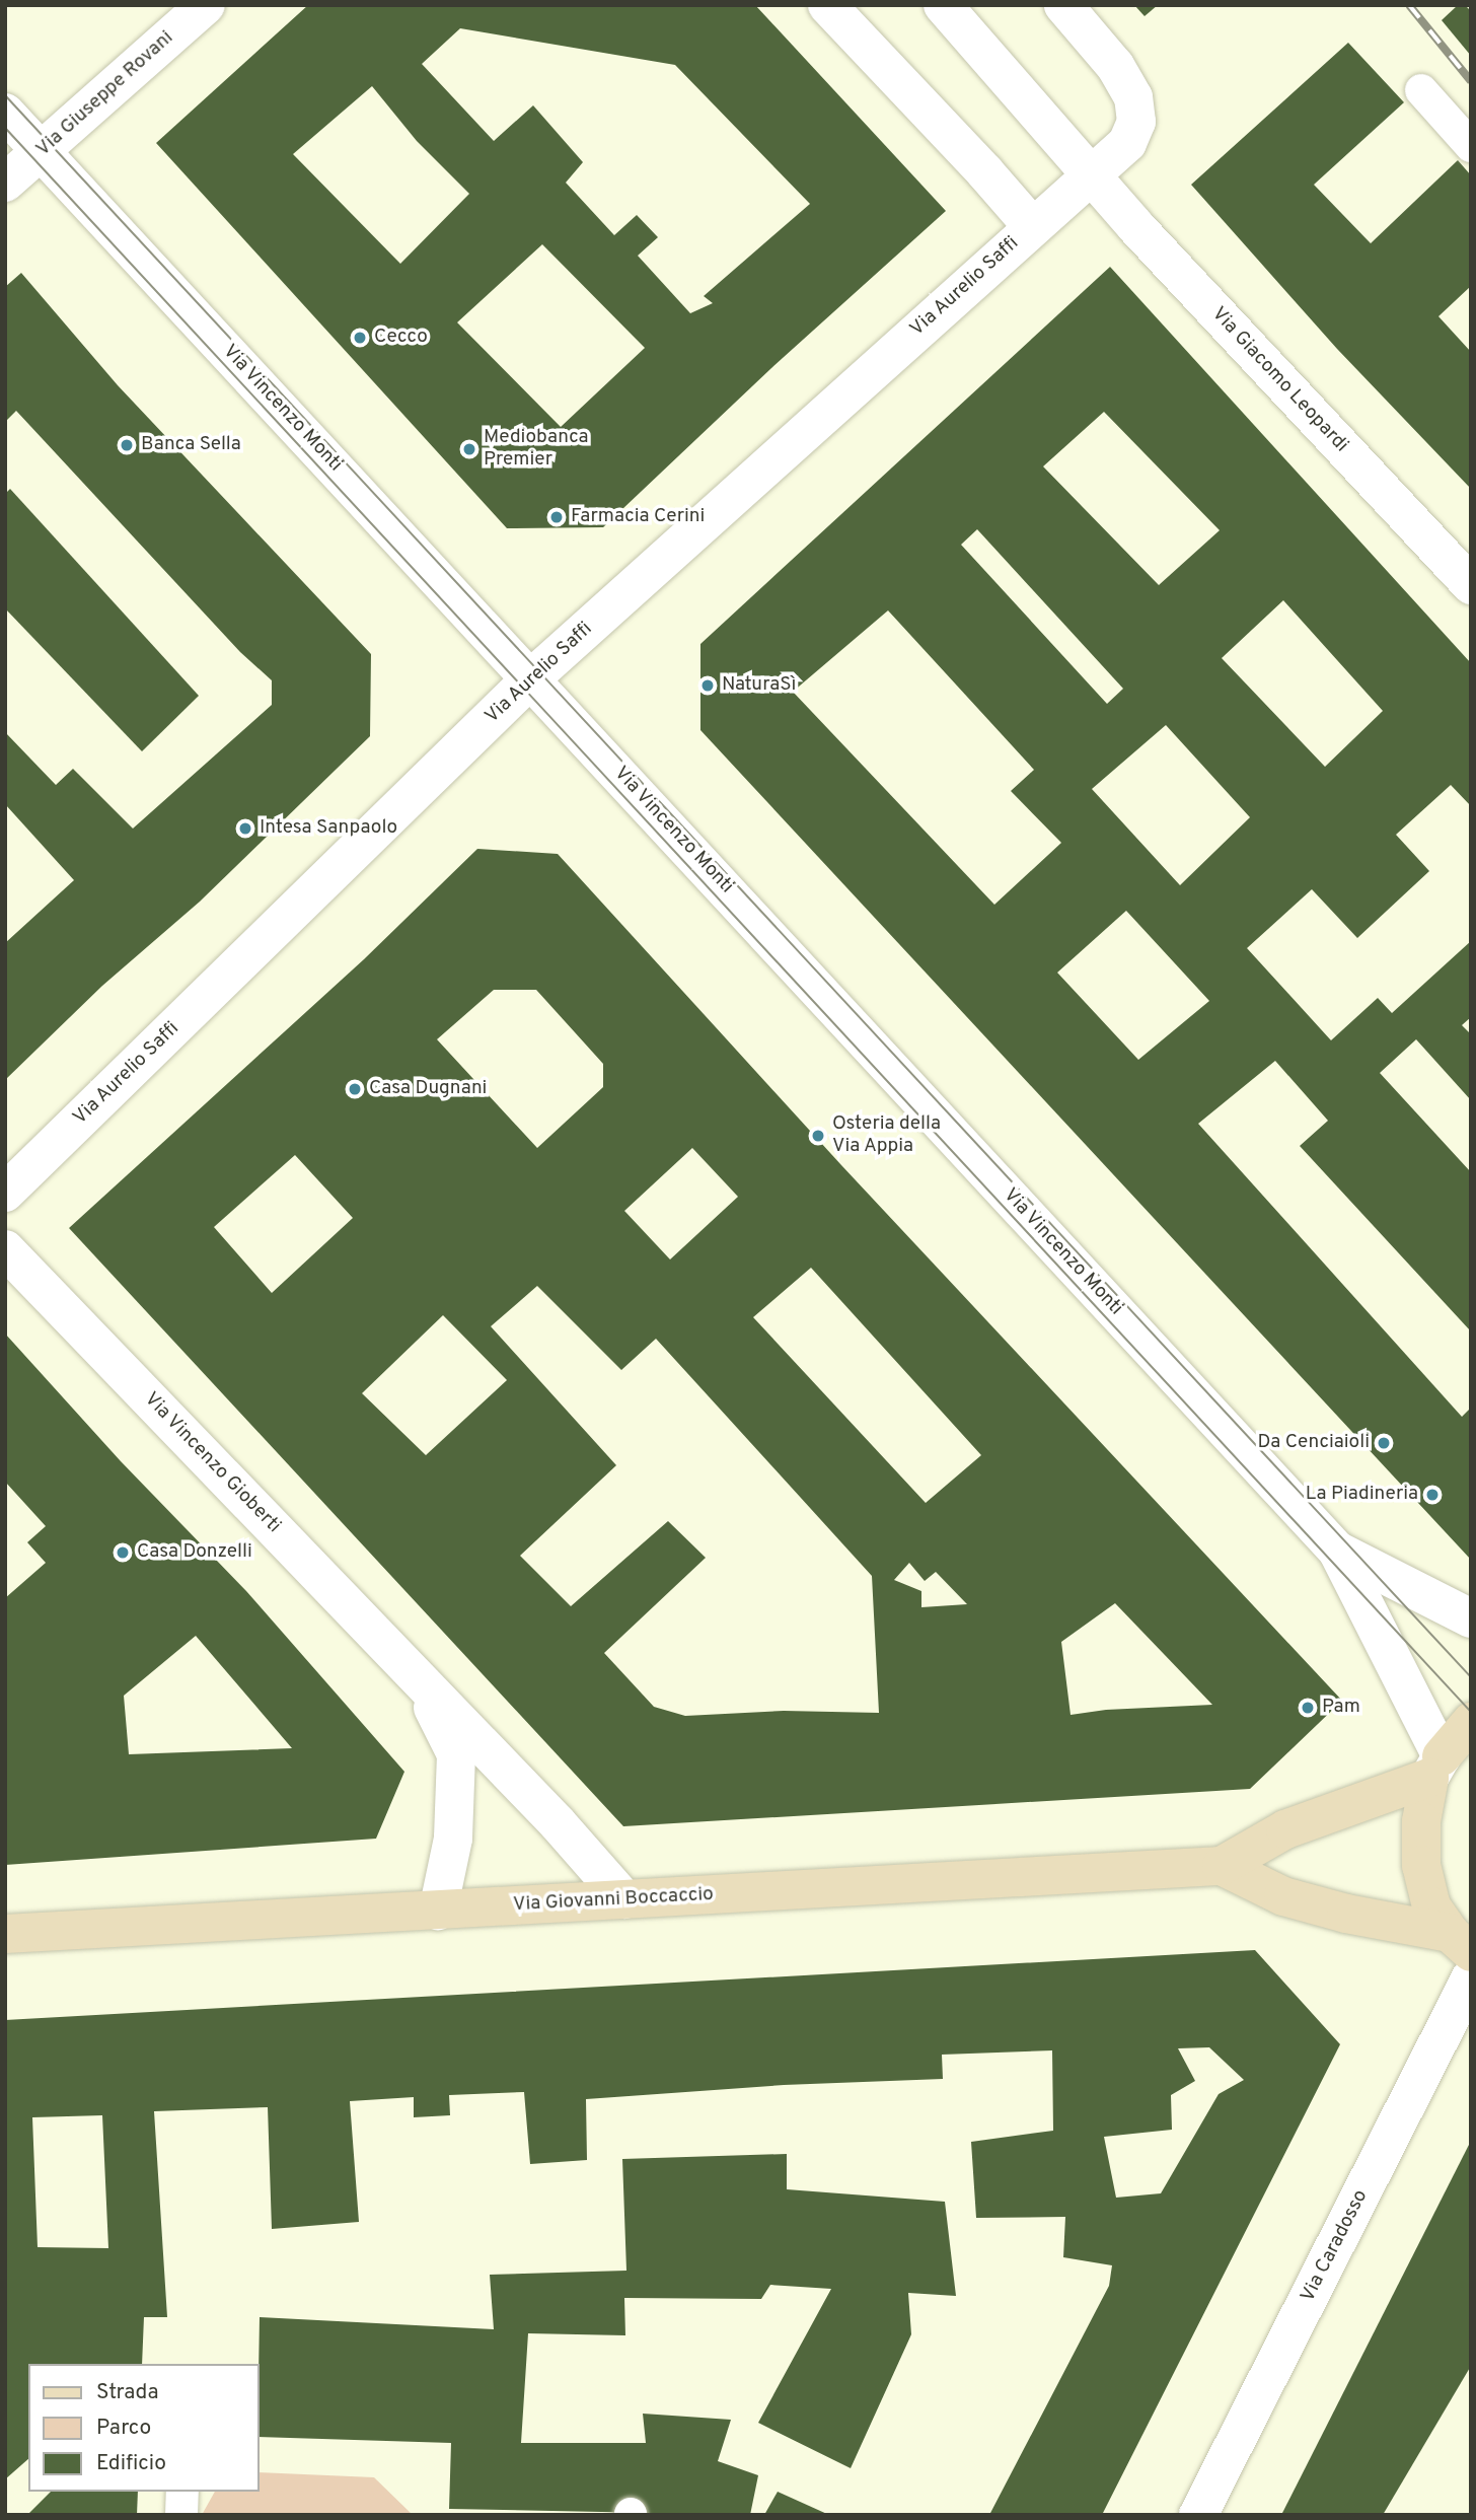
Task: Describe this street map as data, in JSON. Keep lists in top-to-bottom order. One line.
{"streets":{"street":["Via Giuseppe Rovani","Via Aurelio Saffi","Via Giacomo Leopardi","Via Vincenzo Monti","Via Vincenzo Gioberti","Via Giovanni Boccaccio","Via Caradosso"]},"crossings":[["Via Giuseppe Rovani","Via Vincenzo Monti"],["Via Aurelio Saffi","Via Giacomo Leopardi"],["Via Aurelio Saffi","Via Vincenzo Monti"],["Via Vincenzo Monti","Via Giovanni Boccaccio"],["Via Vincenzo Gioberti","Via Giovanni Boccaccio"]],"places":["Cecco","Banca Sella","Mediobanca Premier","Farmacia Cerini","NaturaSì","Intesa Sanpaolo","Casa Dugnani","Osteria della Via Appia","Da Cenciaioli","La Piadineria","Casa Donzelli","Pam"],"legend":["Strada","Parco","Edificio"]}
